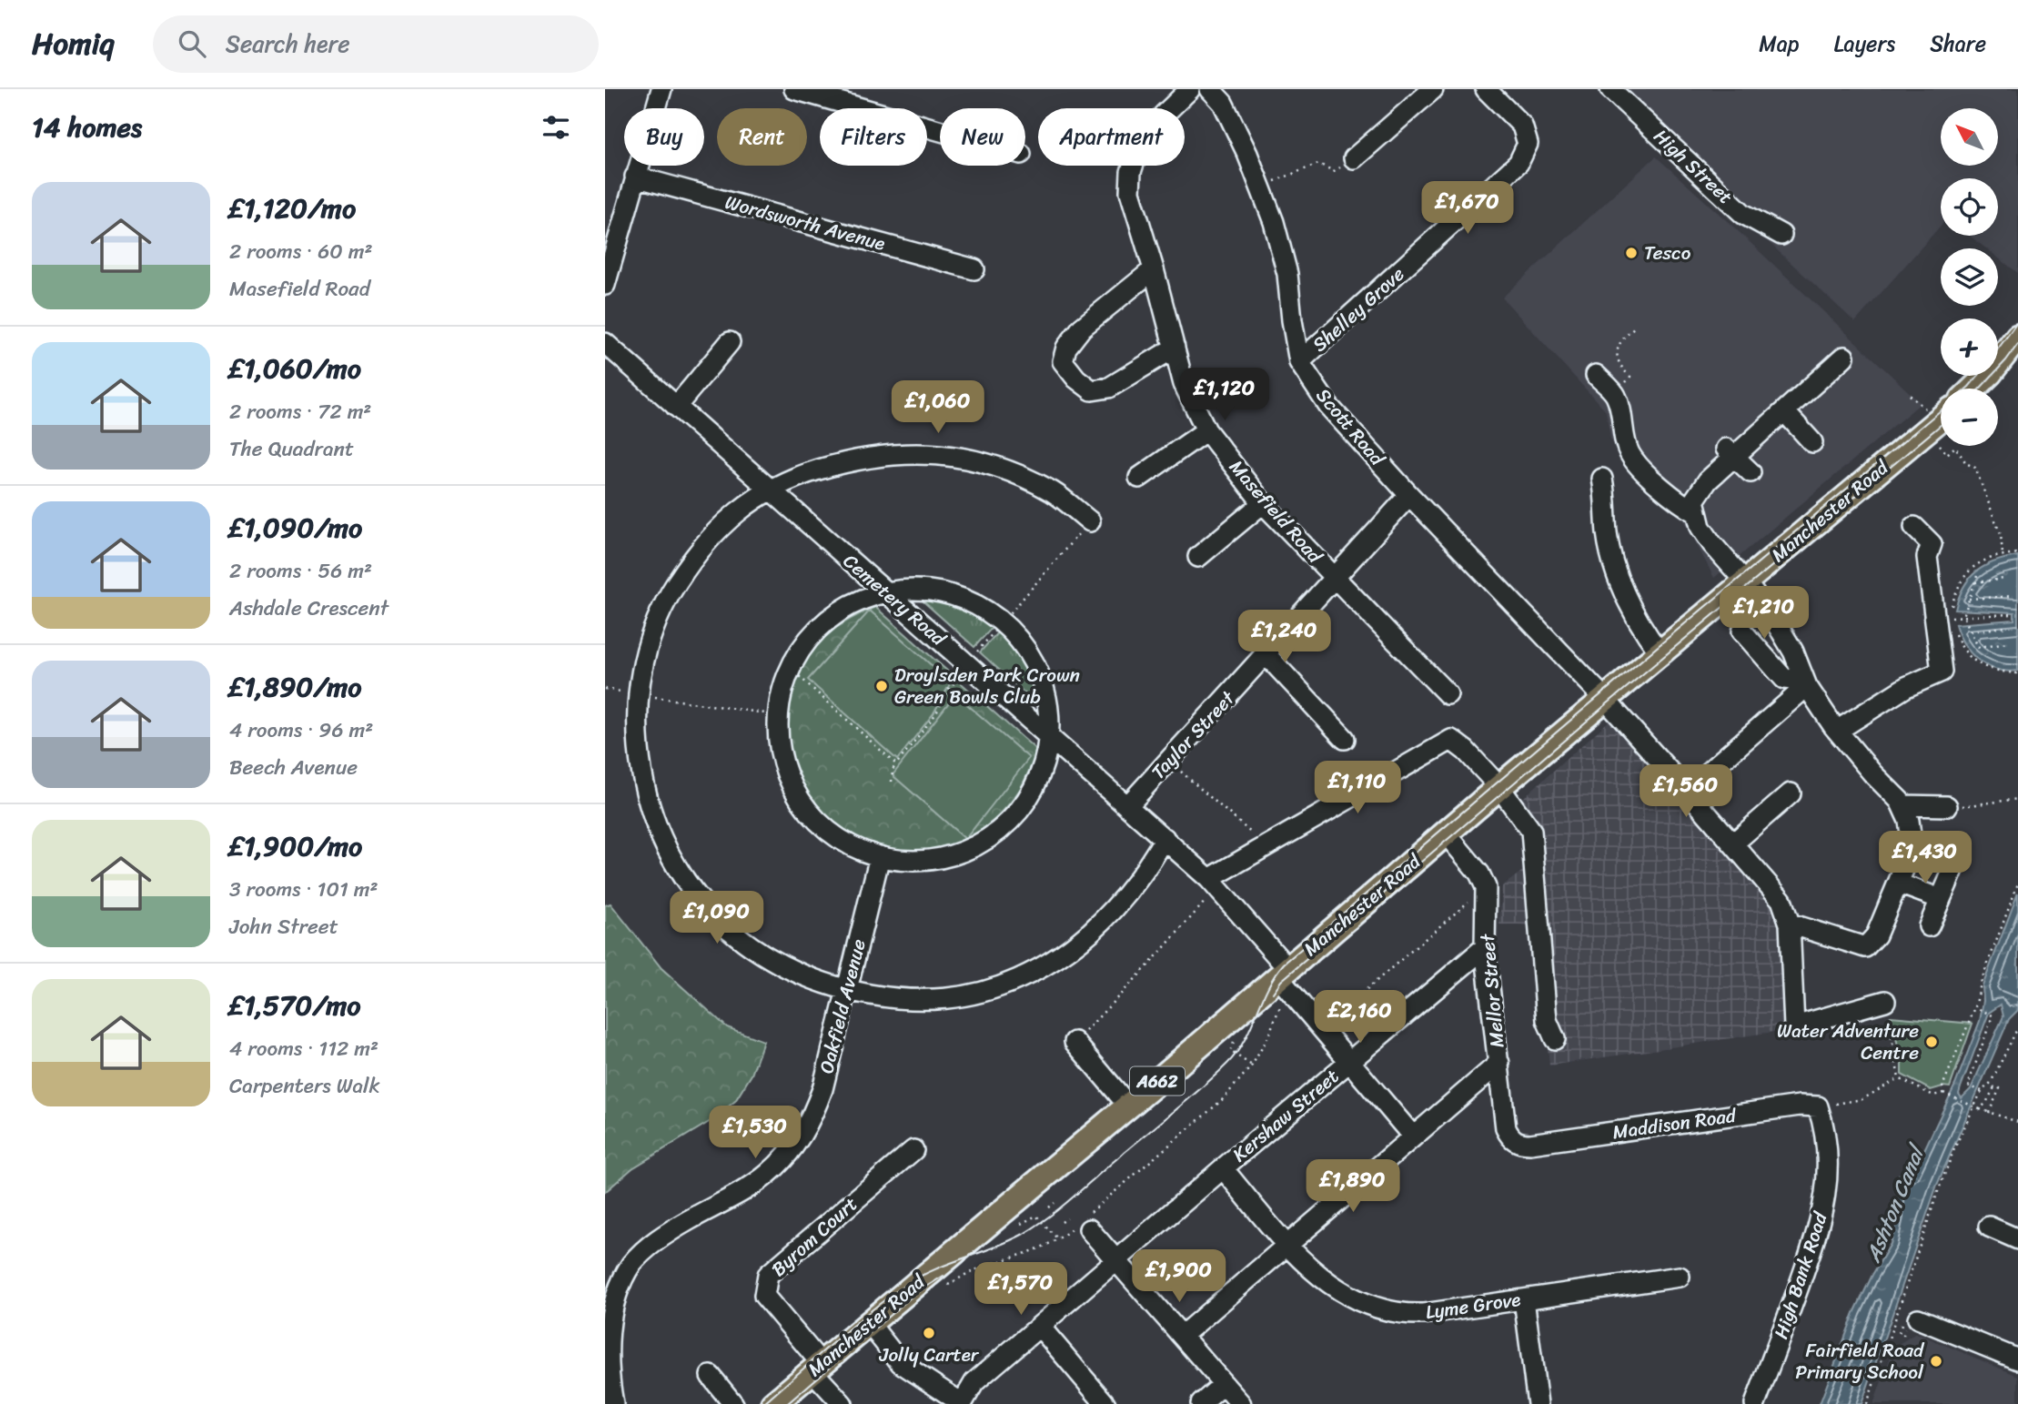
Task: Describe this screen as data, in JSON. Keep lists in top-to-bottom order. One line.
{"streets":{"main road":["Manchester Road","A662"],"street":["High Street","Wordsworth Avenue","Shelley Grove","Scott Road","Masefield Road","Cemetery Road","Taylor Street","Mellor Street","Oakfield Avenue","Kershaw Street","Maddison Road","Byrom Court","High Bank Road","Lyme Grove"]},"crossings":[["Shelley Grove","Scott Road"],["Scott Road","Manchester Road"],["Scott Road","Taylor Street"],["Masefield Road","Taylor Street"],["Manchester Road","Cemetery Road"],["Manchester Road","Byrom Court"],["Cemetery Road","Taylor Street"],["Cemetery Road","Kershaw Street"],["Mellor Street","Kershaw Street"],["Mellor Street","Maddison Road"],["Kershaw Street","Lyme Grove"],["Maddison Road","High Bank Road"]],"water":["Ashton Canal"],"places":["Tesco","Droylsden Park Crown Green Bowls Club","Water Adventure Centre","Jolly Carter","Fairfield Road Primary School"],"north":"top left","page":{"header":"Homiq","search":"Search here","nav":["Map","Layers","Share"],"heading":"14 homes","map_buttons":["+","−"],"chip":["Buy","Rent","Filters","New","Apartment"],"list":[{"name":"£1,120/mo","note":"2 rooms · 60 m² · Masefield Road"},{"name":"£1,060/mo","note":"2 rooms · 72 m² · The Quadrant"},{"name":"£1,090/mo","note":"2 rooms · 56 m² · Ashdale Crescent"},{"name":"£1,890/mo","note":"4 rooms · 96 m² · Beech Avenue"},{"name":"£1,900/mo","note":"3 rooms · 101 m² · John Street"},{"name":"£1,570/mo","note":"4 rooms · 112 m² · Carpenters Walk"}],"price":["£1,670","£1,120","£1,060","£1,210","£1,240","£1,110","£1,560","£1,430","£1,090","£2,160","£1,530","£1,890","£1,900","£1,570"]}}
